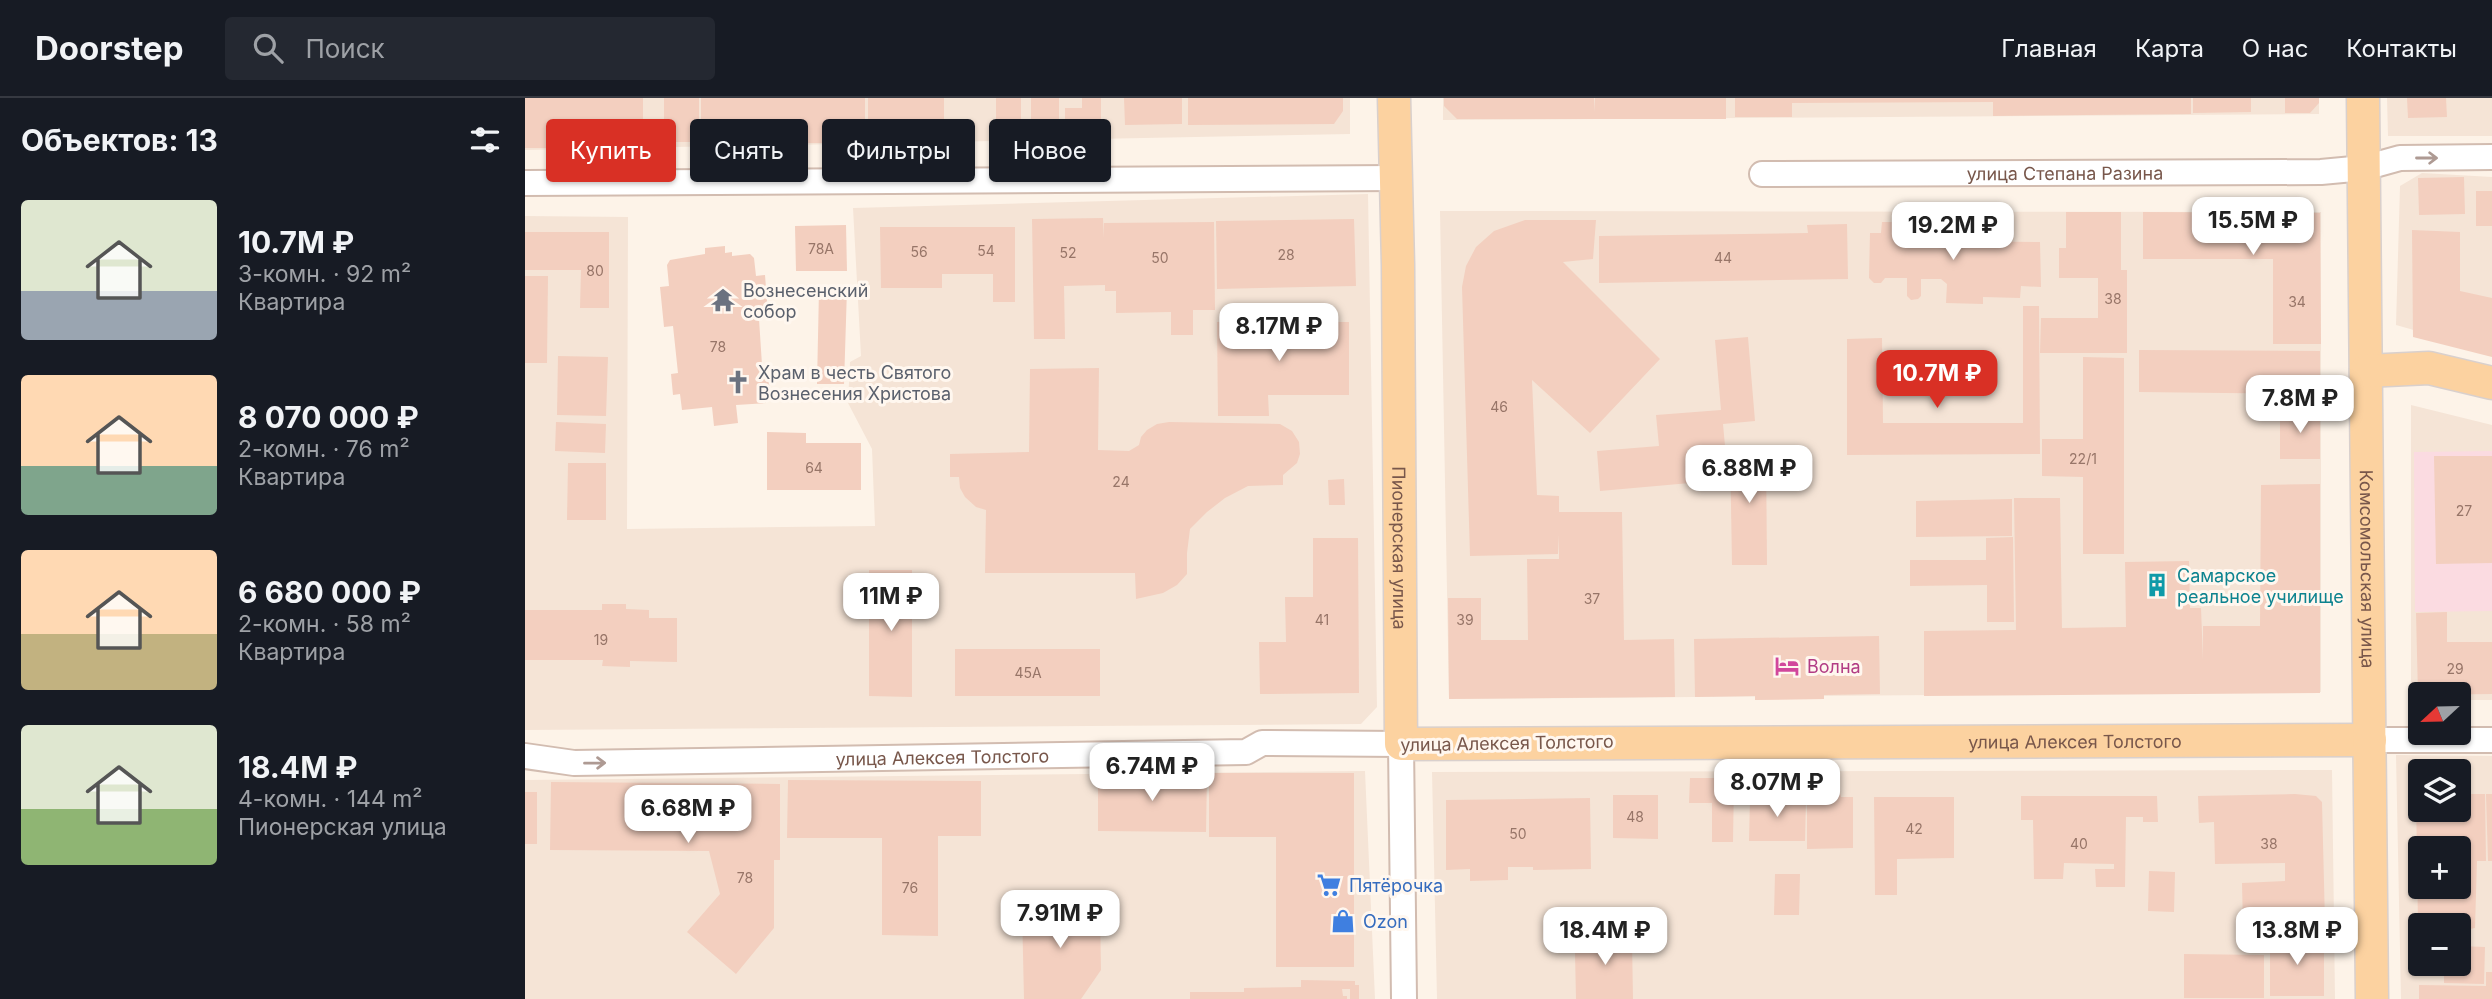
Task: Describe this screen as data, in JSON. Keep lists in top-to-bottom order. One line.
{"streets":{"main road":["Пионерская улица","Комсомольская улица","улица Алексея Толстого"],"street":["улица Степана Разина"]},"crossings":[["улица Степана Разина","Комсомольская улица"],["Пионерская улица","улица Алексея Толстого"],["Комсомольская улица","улица Алексея Толстого"]],"one_way":["улица Алексея Толстого"],"places":{"temple":["Вознесенский собор"],"church":["Храм в честь Святого Вознесения Христова"],"building":["Самарское реальное училище"],"hotel":["Волна"],"supermarket":["Пятёрочка"],"shop":["Ozon"]},"house_numbers":["78А","54","56","52","28","50","44","80","38","34","78","46","22/1","64","24","27","37","41","39","19","29","45А","48","42","50","40","38","78","76"],"north":"left","page":{"header":"Doorstep","search":"Поиск","nav":["Главная","Карта","О нас","Контакты"],"heading":"Объектов: 13","chip":["Купить","Снять","Фильтры","Новое"],"list":[{"name":"10.7M ₽","note":"3-комн. · 92 m² · Квартира"},{"name":"8 070 000 ₽","note":"2-комн. · 76 m² · Квартира"},{"name":"6 680 000 ₽","note":"2-комн. · 58 m² · Квартира"},{"name":"18.4M ₽","note":"4-комн. · 144 m² · Пионерская улица"}],"price":["15.5M ₽","19.2M ₽","8.17M ₽","10.7M ₽","7.8M ₽","6.88M ₽","11M ₽","6.74M ₽","8.07M ₽","6.68M ₽","7.91M ₽","18.4M ₽","13.8M ₽"],"map_buttons":["+","−"]}}
